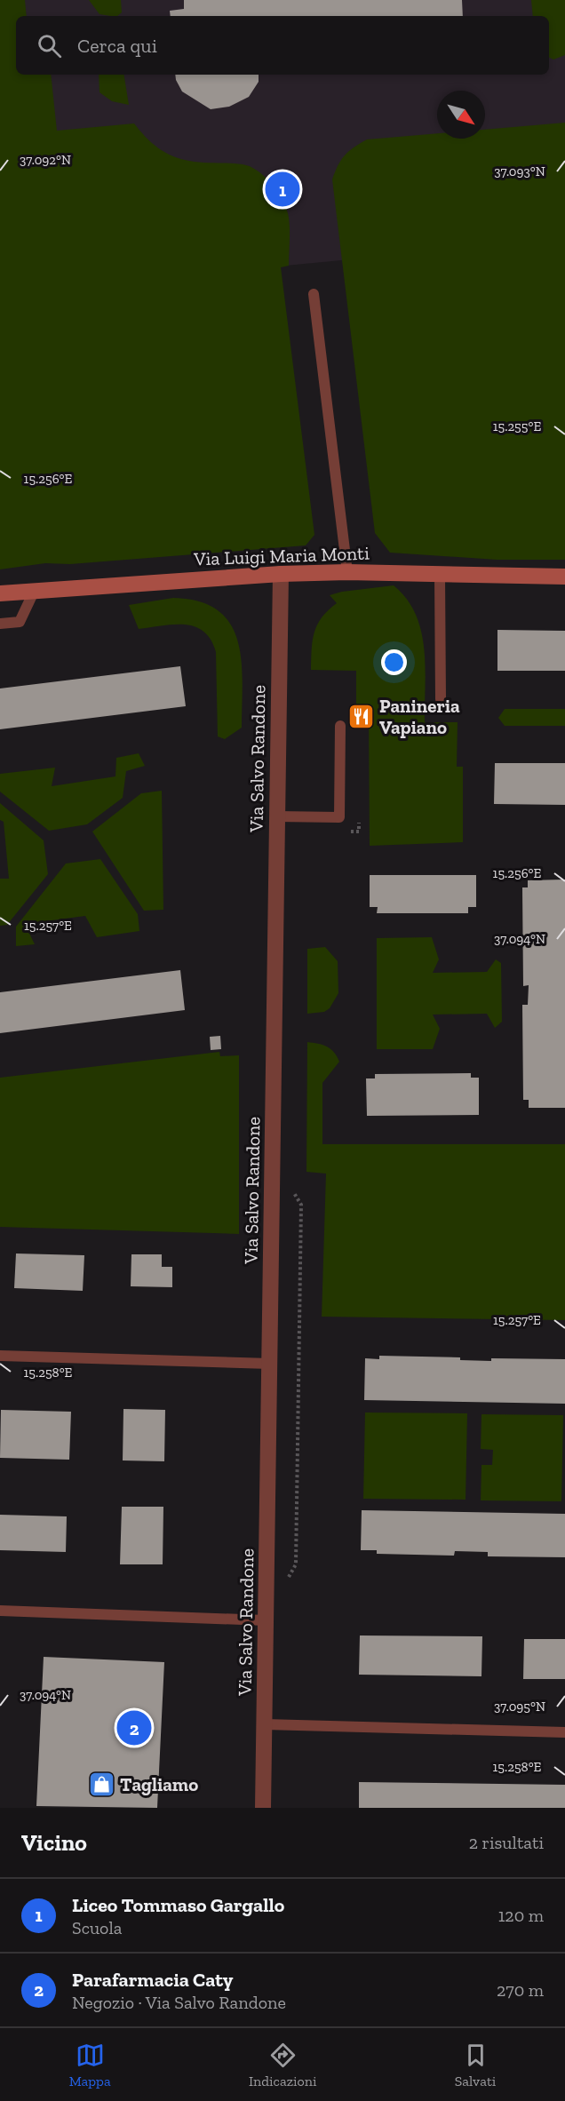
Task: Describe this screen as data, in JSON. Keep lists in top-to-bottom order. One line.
{"streets":{"street":["Via Luigi Maria Monti","Via Salvo Randone"]},"crossings":[["Via Luigi Maria Monti","Via Salvo Randone"]],"places":{"restaurant":["Panineria Vapiano"],"shop":["Tagliamo"]},"north":"bottom right","page":{"search":"Cerca qui","pins":["1","2"],"heading":["Vicino","2 risultati"],"list":[{"mark":"1","name":"Liceo Tommaso Gargallo","note":"Scuola","value":"120 m"},{"mark":"2","name":"Parafarmacia Caty","note":"Negozio · Via Salvo Randone","value":"270 m"}],"nav":["Mappa","Indicazioni","Salvati"]},"coordinates":["37.092°N","37.093°N","15.255°E","15.256°E","15.257°E","37.094°N","15.258°E","37.095°N"]}
